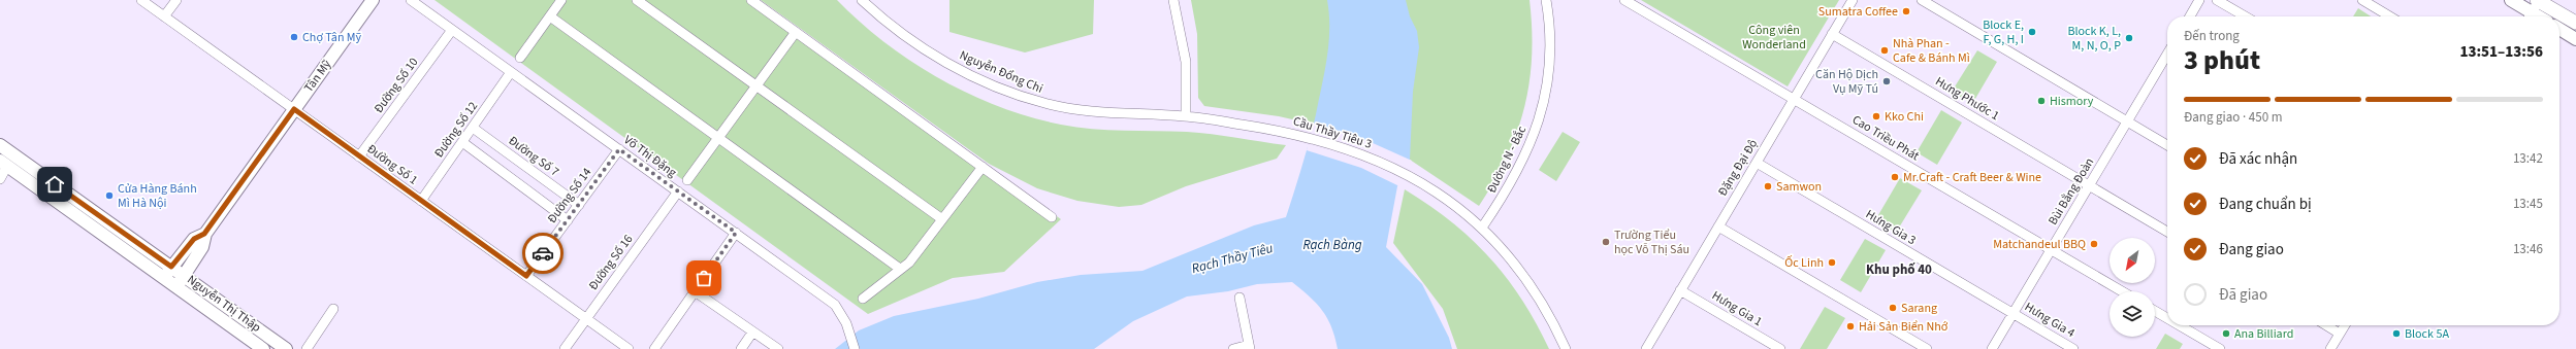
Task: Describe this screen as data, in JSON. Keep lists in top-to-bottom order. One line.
{"streets":{"main road":["Tân Mỹ","Nguyễn Thị Thập"],"street":["Nguyễn Đổng Chi","Đường Số 10","Hưng Phước 1","Đường Số 12","Cầu Thầy Tiêu 3","Cao Triều Phát","Đường Số 7","Võ Thị Đặng","Đường N - Bắc","Đường Số 1","Đặng Đại Độ","Bùi Bằng Đoàn","Đường Số 14","Hưng Gia 3","Đường Số 16","Hưng Gia 1","Hưng Gia 4"]},"crossings":[["Nguyễn Đổng Chi","Cầu Thầy Tiêu 3"],["Tân Mỹ","Đường Số 1"],["Tân Mỹ","Nguyễn Thị Thập"],["Đường Số 10","Võ Thị Đặng"],["Đường Số 10","Đường Số 1"],["Hưng Phước 1","Đặng Đại Độ"],["Hưng Phước 1","Bùi Bằng Đoàn"],["Đường Số 12","Đường Số 7"],["Đường Số 12","Võ Thị Đặng"],["Đường Số 12","Đường Số 1"],["Cầu Thầy Tiêu 3","Đường N - Bắc"],["Cao Triều Phát","Đặng Đại Độ"],["Cao Triều Phát","Bùi Bằng Đoàn"],["Đường Số 7","Đường Số 14"],["Võ Thị Đặng","Đường Số 14"],["Võ Thị Đặng","Đường Số 16"],["Đường Số 1","Đường Số 14"],["Đường Số 1","Đường Số 16"],["Đặng Đại Độ","Hưng Gia 3"],["Đặng Đại Độ","Hưng Gia 1"],["Bùi Bằng Đoàn","Hưng Gia 3"],["Bùi Bằng Đoàn","Hưng Gia 4"],["Hưng Gia 3","Hưng Gia 4"]],"districts":["Khu phố 40"],"water":["Rạch Bàng","Rạch Thầy Tiêu"],"parks":["Công viên Wonderland"],"places":["Sumatra Coffee","Block E, F, G, H, I","Chợ Tân Mỹ","Block K, L, M, N, O, P","Nhà Phan - Cafe & Bánh Mì","Căn Hộ Dịch Vụ Mỹ Tú","Hismory","Kko Chi","Mr.Craft - Craft Beer & Wine","Samwon","Cửa Hàng Bánh Mì Hà Nội","Trường Tiểu học Vỗ Thị Sáu","Matchandeul BBQ","Ốc Linh","Sarang","Hải Sản Biển Nhớ","Ana Billiard","Block 5A"],"north":"bottom left","page":{"heading":["3 phút","Đến trong","13:51–13:56"],"bar":"Đang giao · 450 m","list":[["Đã xác nhận","13:42"],["Đang chuẩn bị","13:45"],["Đang giao","13:46"],"Đã giao"]}}
